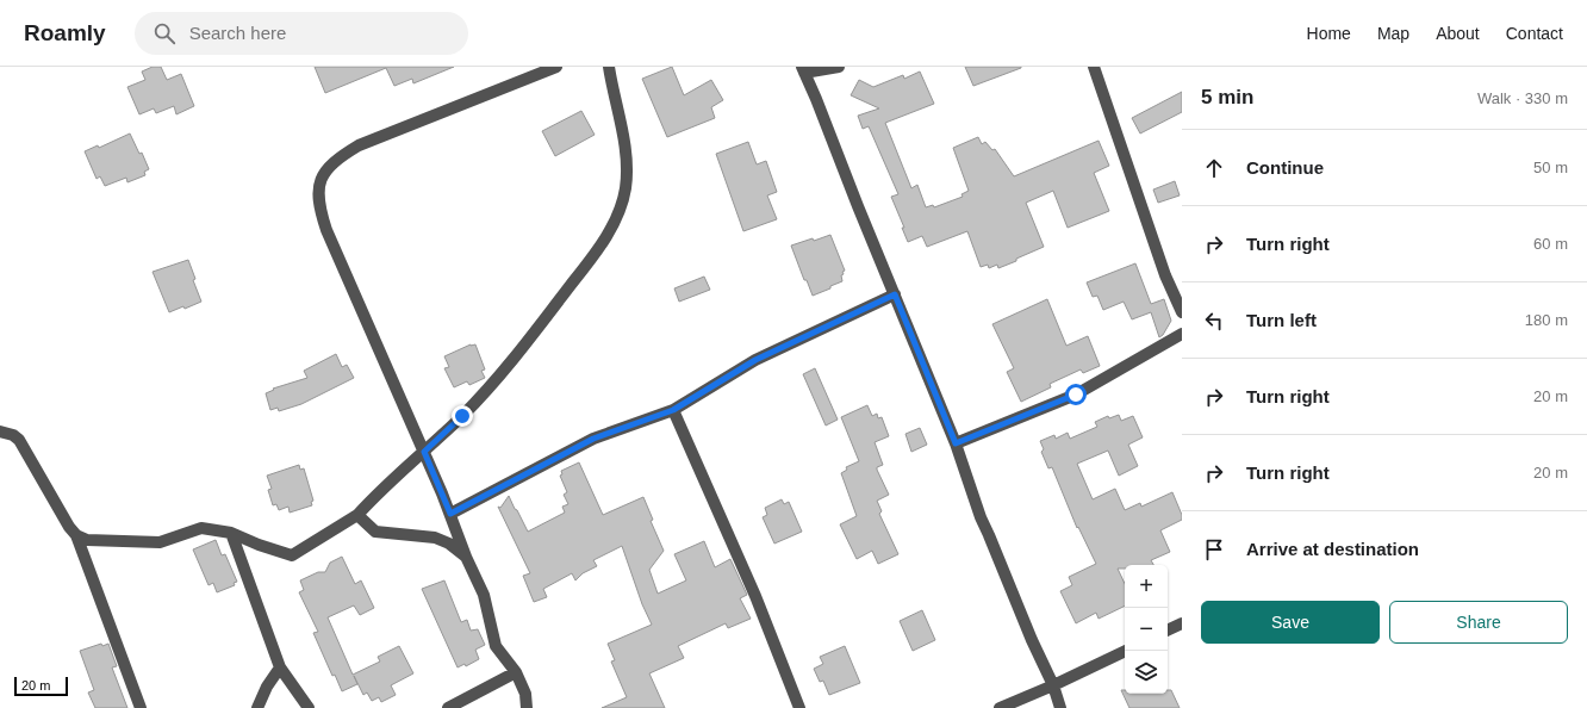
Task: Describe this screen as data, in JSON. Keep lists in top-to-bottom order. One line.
{"scale_bar":"20 m","page":{"header":"Roamly","search":"Search here","nav":["Home","Map","About","Contact"],"heading":["5 min","Walk · 330 m"],"list":[["Continue","50 m"],["Turn right","60 m"],["Turn left","180 m"],["Turn right","20 m"],["Turn right","20 m"],"Arrive at destination"],"map_buttons":["+","−"],"buttons":["Save","Share"],"scale":"20 m"}}
